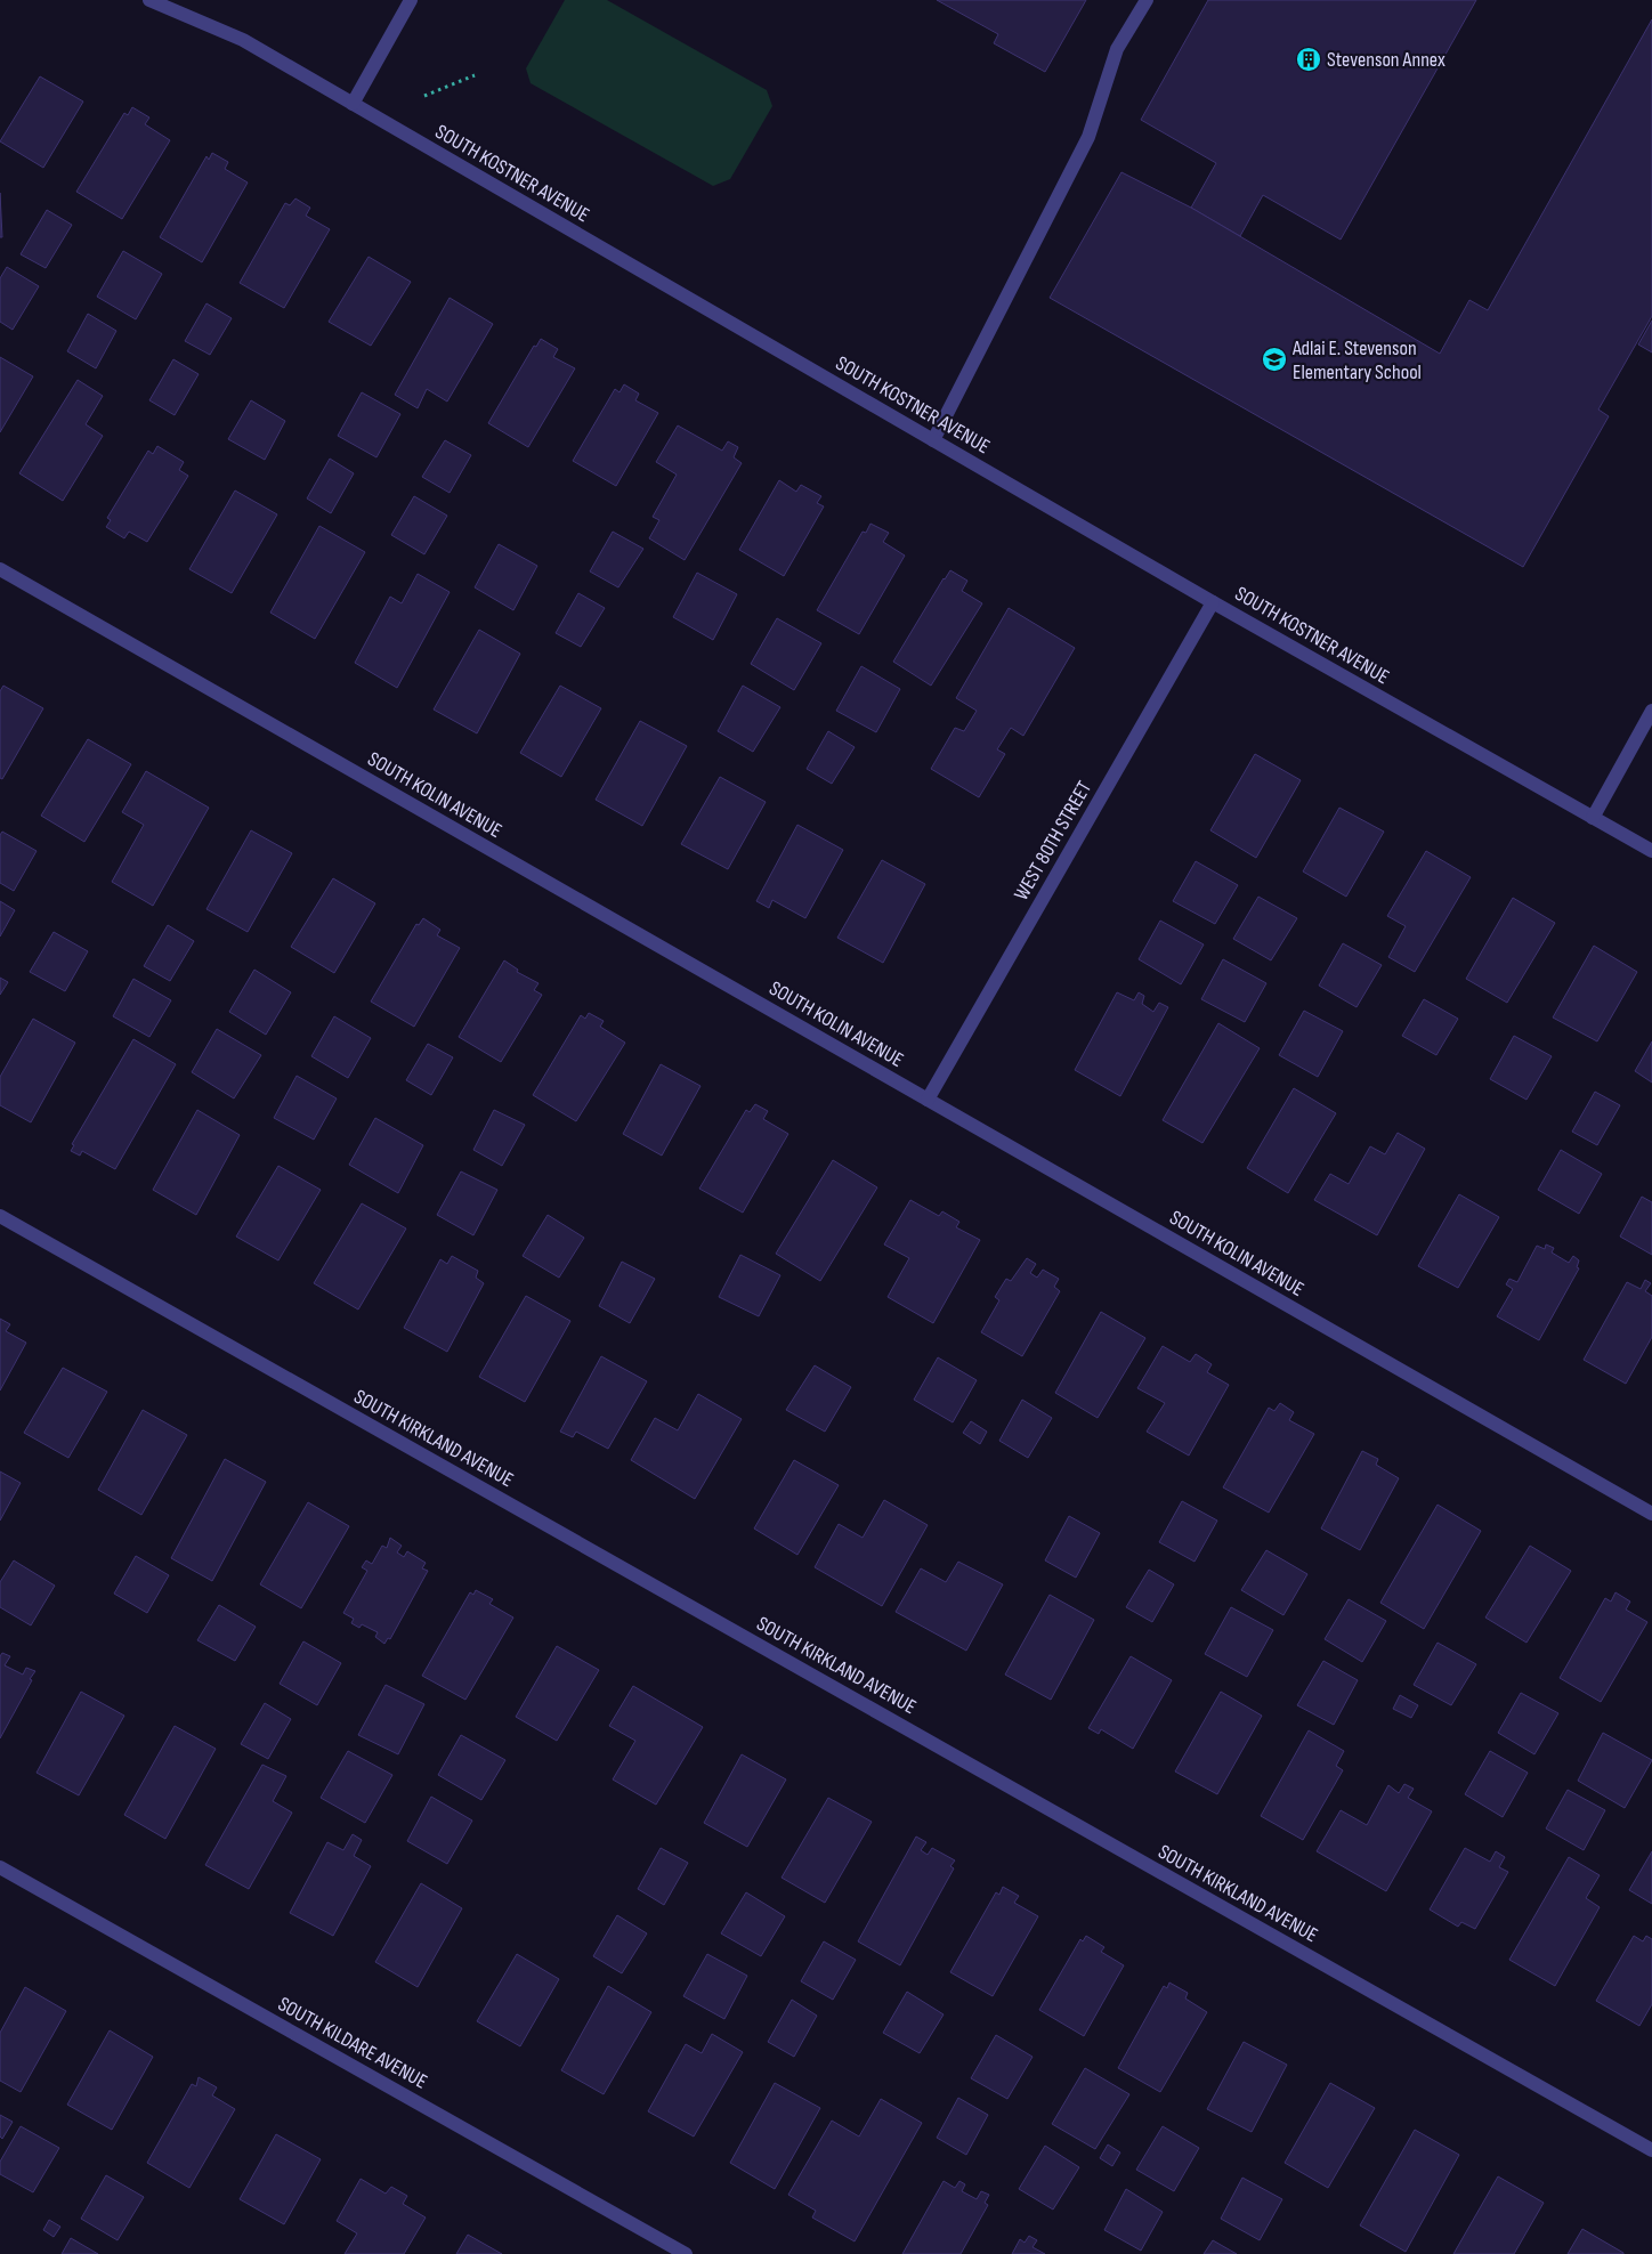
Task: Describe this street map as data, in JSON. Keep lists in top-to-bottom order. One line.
{"streets":{"street":["SOUTH KOSTNER AVENUE","SOUTH KOLIN AVENUE","WEST 80TH STREET","SOUTH KIRKLAND AVENUE","SOUTH KILDARE AVENUE"]},"crossings":[["SOUTH KOSTNER AVENUE","WEST 80TH STREET"],["SOUTH KOLIN AVENUE","WEST 80TH STREET"]],"places":{"building":["Stevenson Annex"],"school or university":["Adlai E. Stevenson Elementary School"]}}
